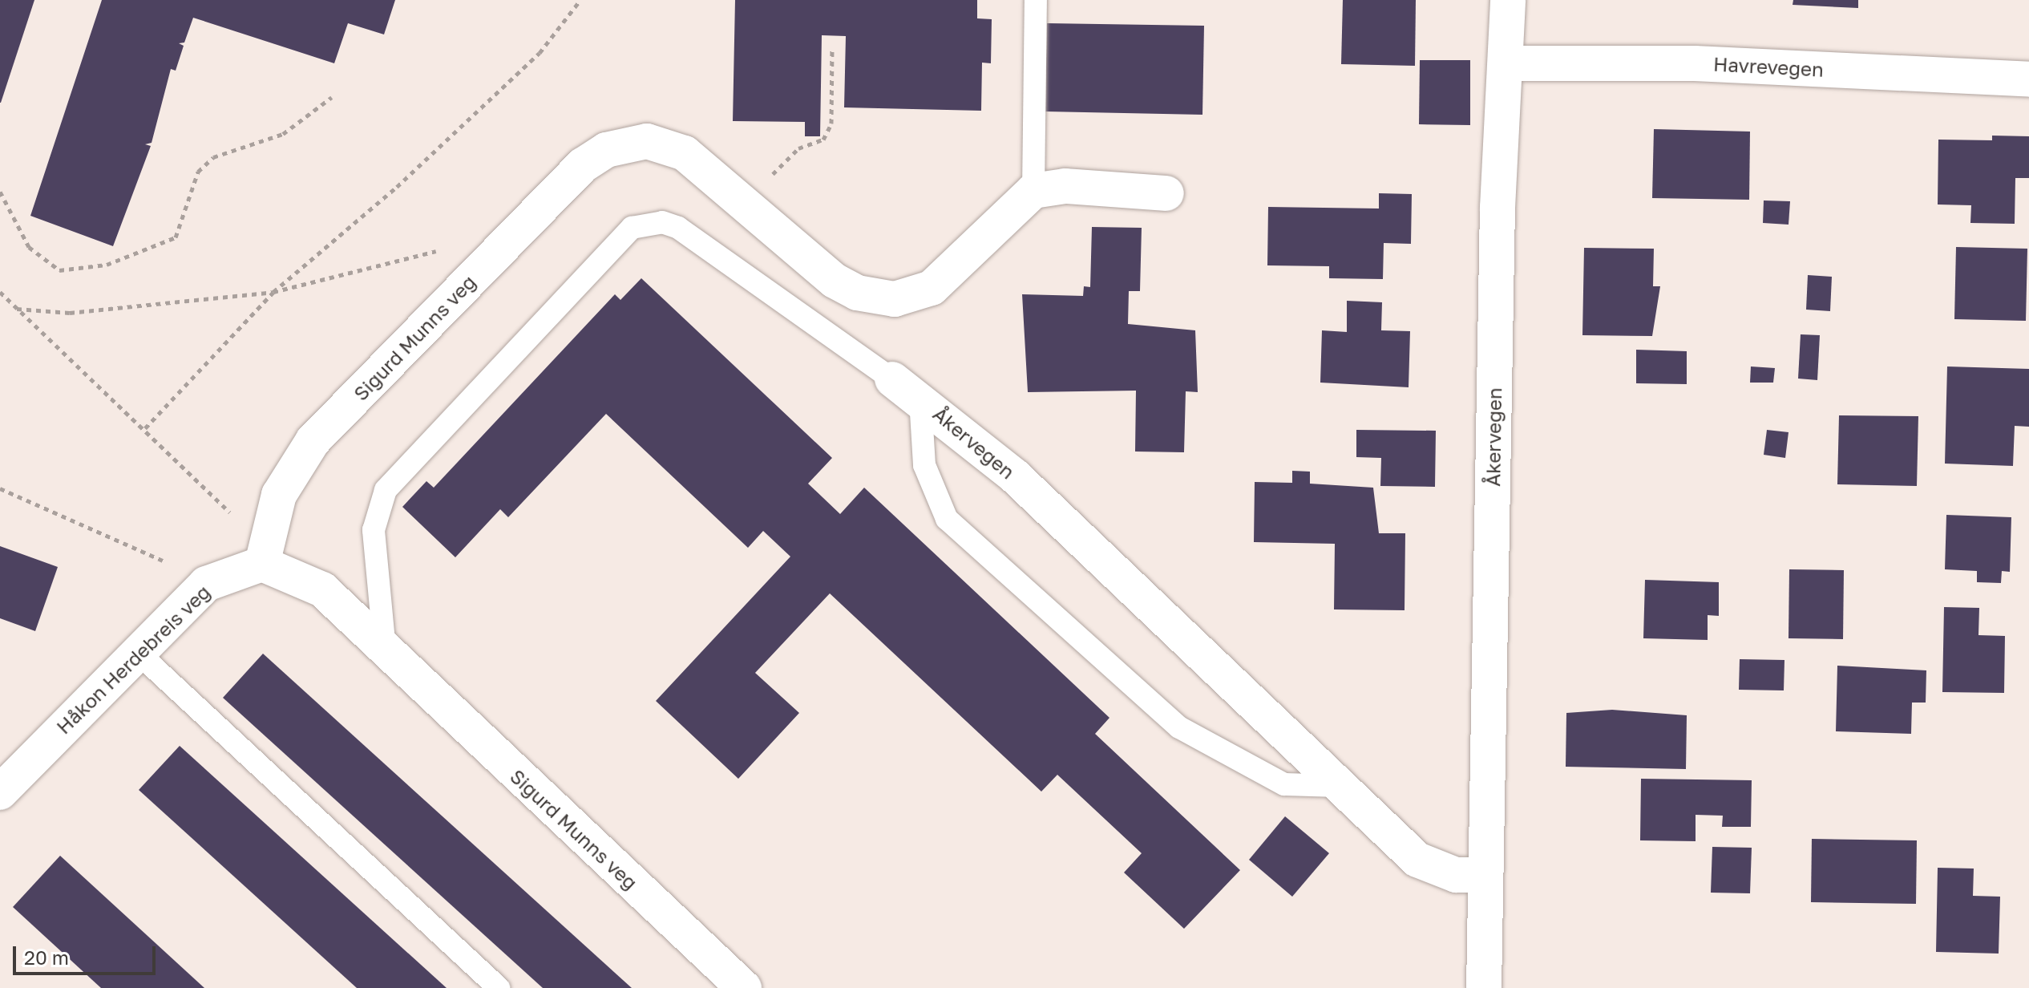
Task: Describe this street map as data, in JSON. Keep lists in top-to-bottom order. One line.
{"streets":{"street":["Havrevegen","Sigurd Munns veg","Åkervegen","Håkon Herdebreis veg"]},"crossings":[["Havrevegen","Åkervegen"],["Sigurd Munns veg","Håkon Herdebreis veg"]],"scale_bar":"20 m"}
